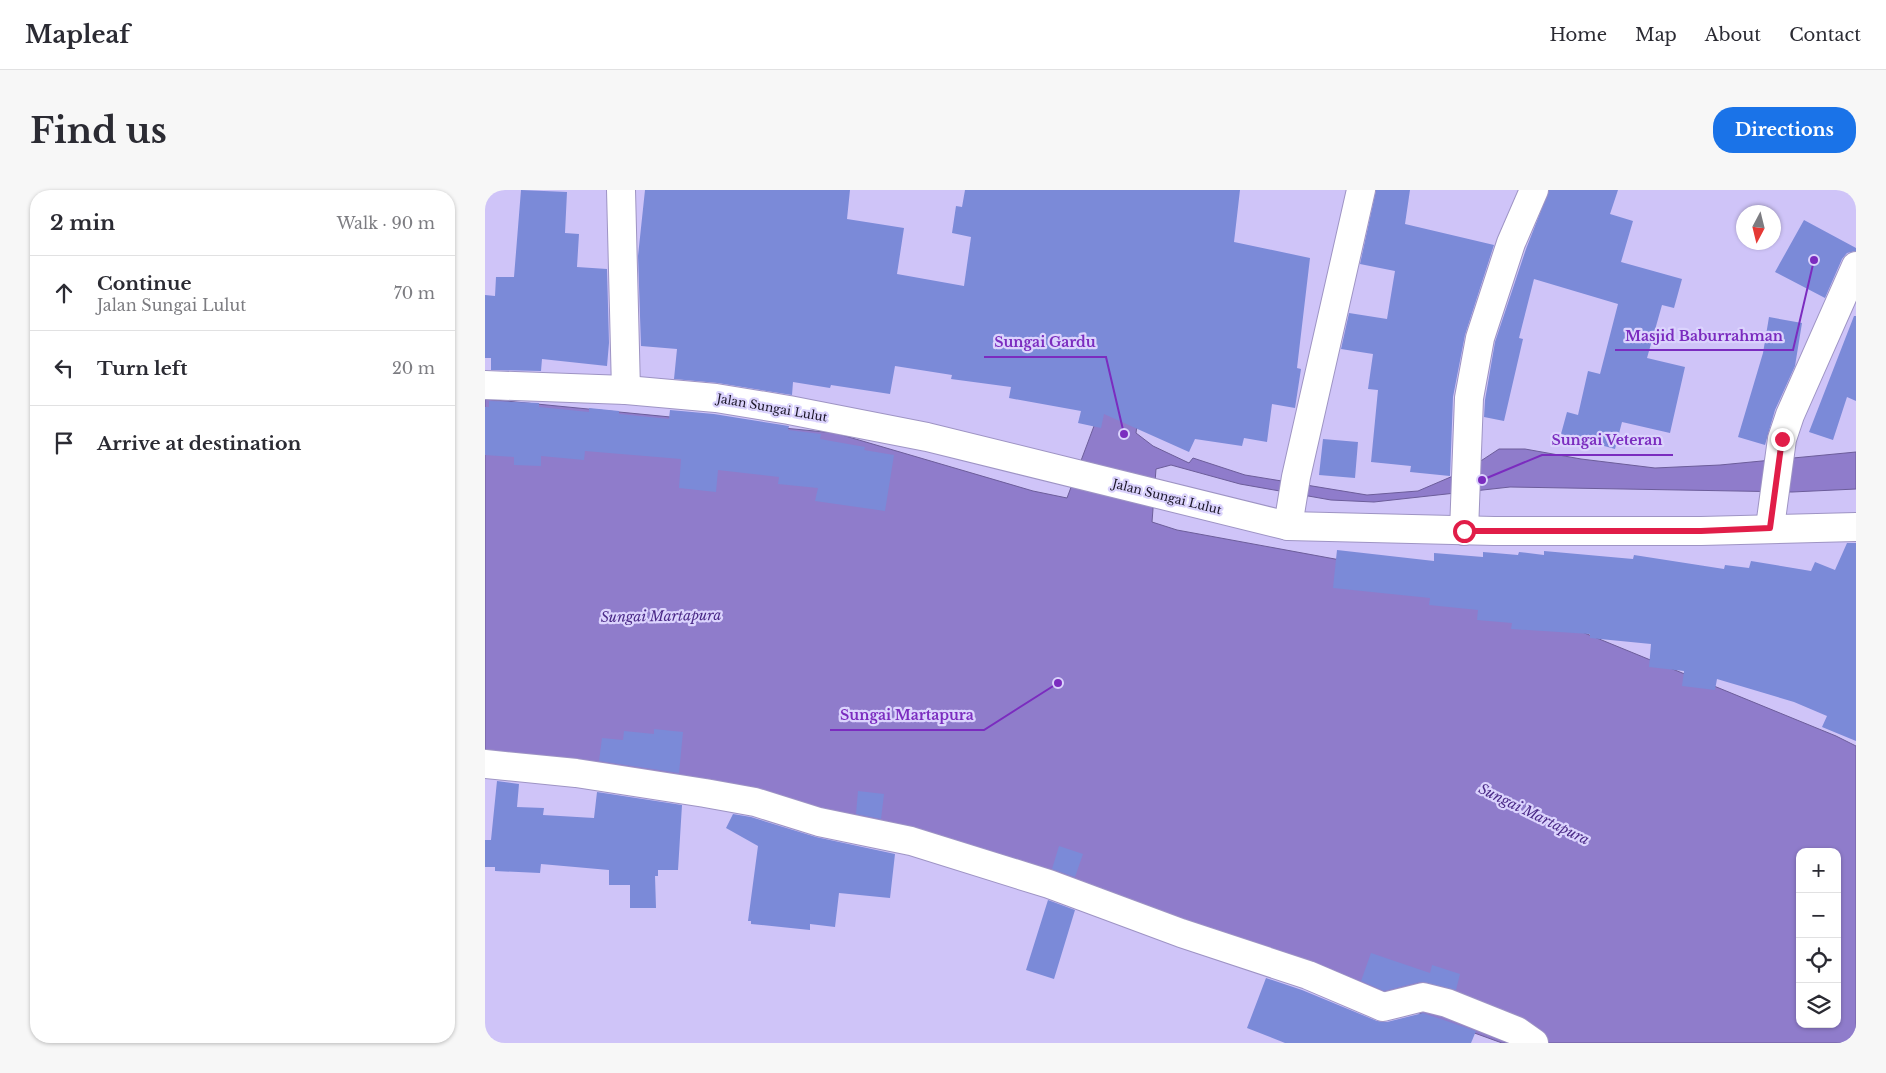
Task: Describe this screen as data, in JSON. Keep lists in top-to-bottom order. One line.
{"streets":{"street":["Jalan Sungai Lulut"]},"water":["Sungai Martapura"],"places":["Masjid Baburrahman","Sungai Gardu","Sungai Veteran","Sungai Martapura"],"north":"bottom","page":{"header":"Mapleaf","nav":["Home","Map","About","Contact"],"buttons":"Directions","title":"Find us","heading":["2 min","Walk · 90 m"],"list":[["Continue","Jalan Sungai Lulut","70 m"],["Turn left","20 m"],"Arrive at destination"],"map_buttons":["+","−"]}}
